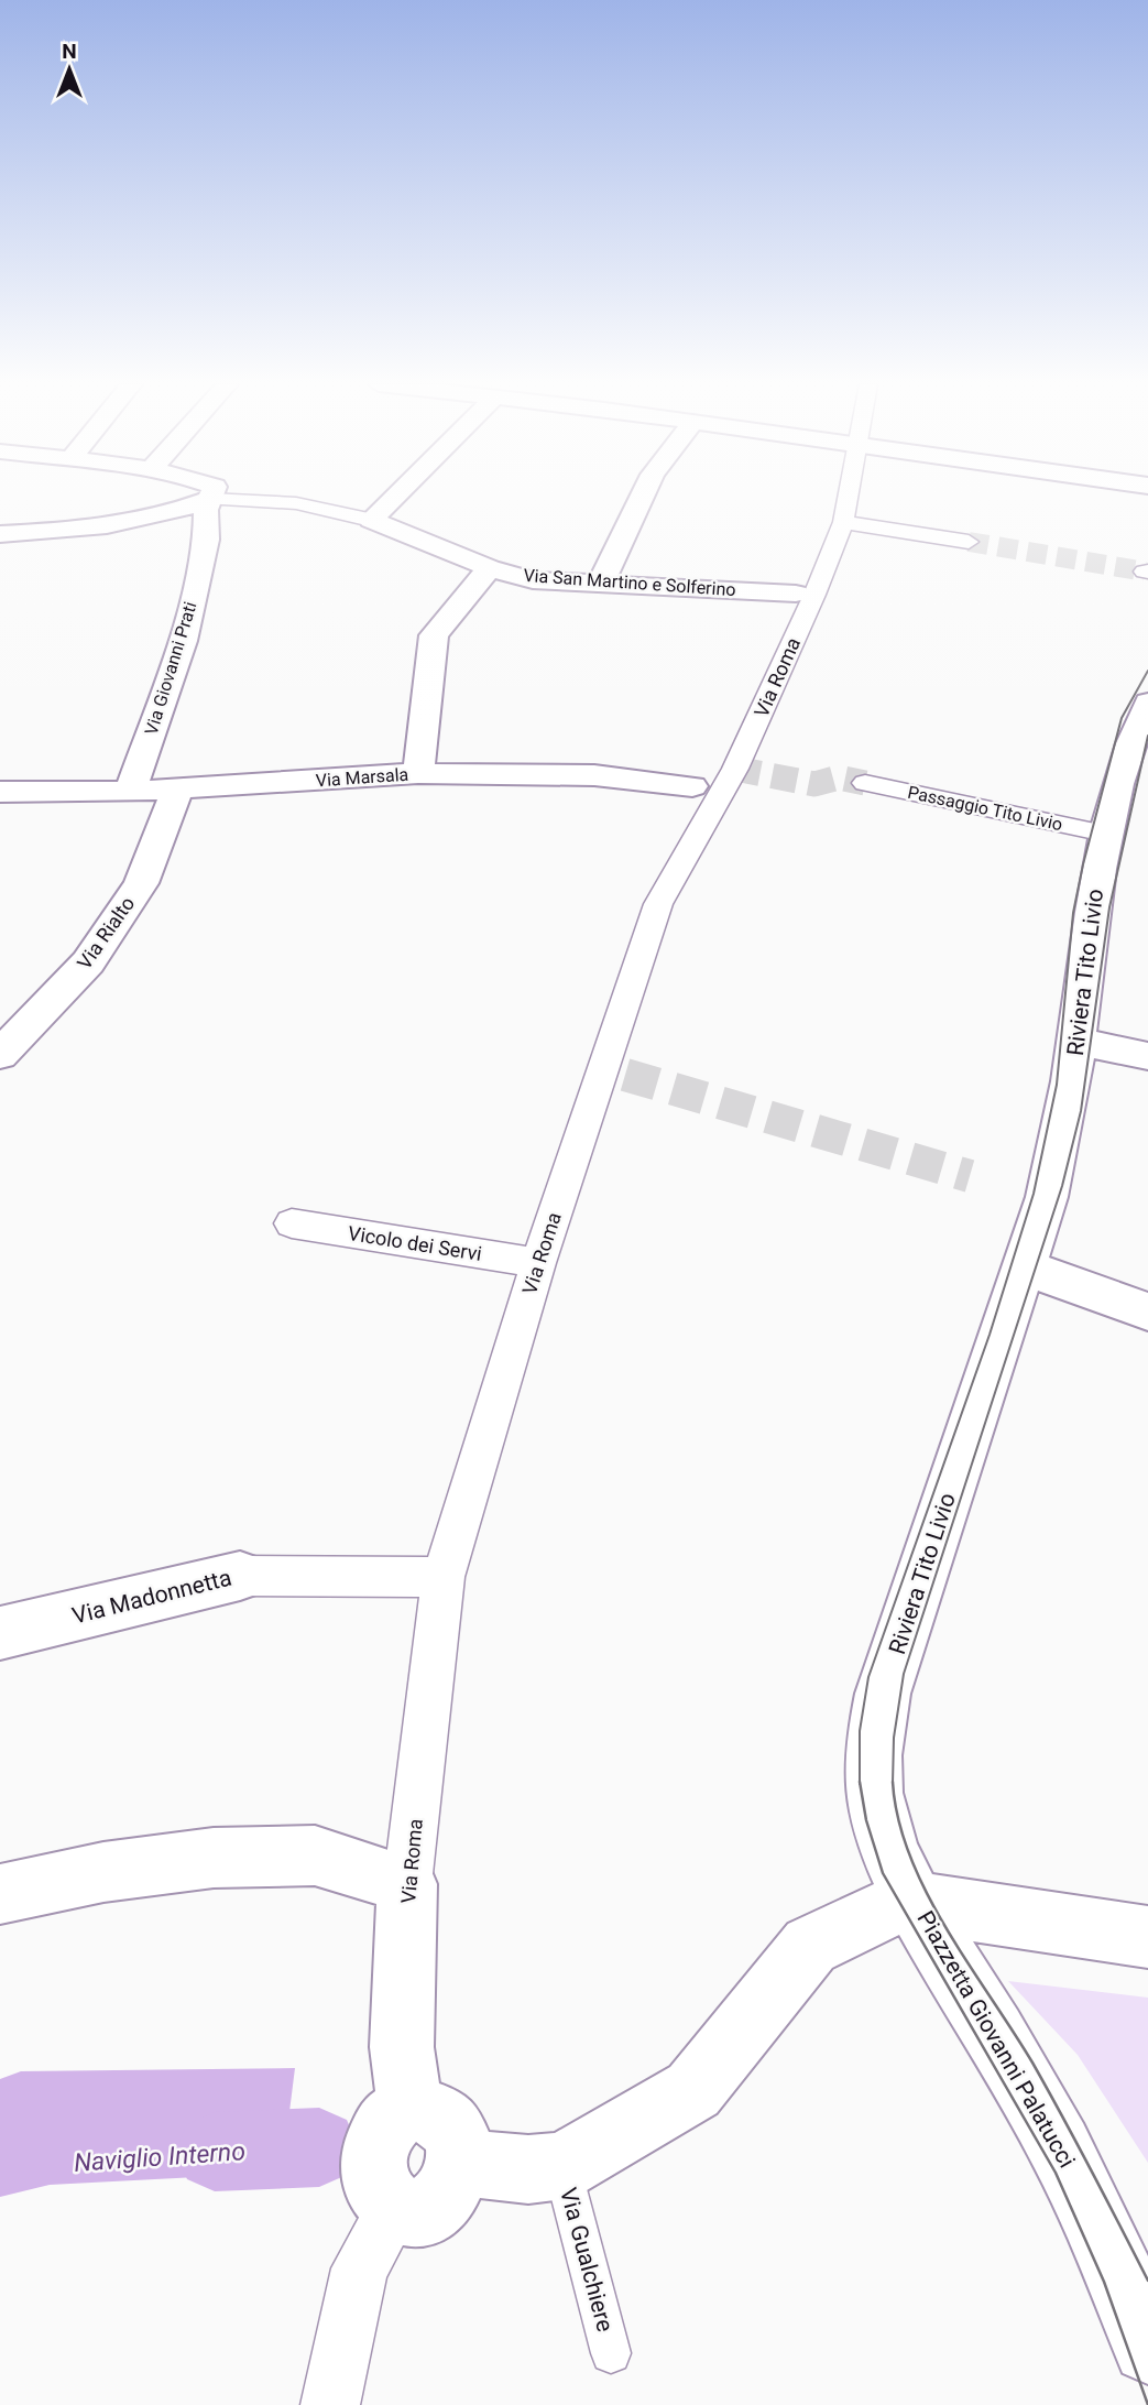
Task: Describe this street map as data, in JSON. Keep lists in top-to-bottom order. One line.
{"streets":{"street":["Via San Martino e Solferino","Via Giovanni Prati","Via Roma","Via Marsala","Passaggio Tito Livio","Via Rialto","Riviera Tito Livio","Vicolo dei Servi","Via Madonnetta","Piazzetta Giovanni Palatucci"],"lane":["Via Gualchiere"]},"crossings":[["Via San Martino e Solferino","Via Giovanni Prati"],["Via San Martino e Solferino","Via Roma"],["Via Giovanni Prati","Via Marsala"],["Via Roma","Via Marsala"],["Via Roma","Vicolo dei Servi"],["Via Roma","Via Madonnetta"],["Via Marsala","Via Rialto"],["Passaggio Tito Livio","Riviera Tito Livio"],["Riviera Tito Livio","Piazzetta Giovanni Palatucci"]],"water":["Naviglio Interno"],"north":"top"}
